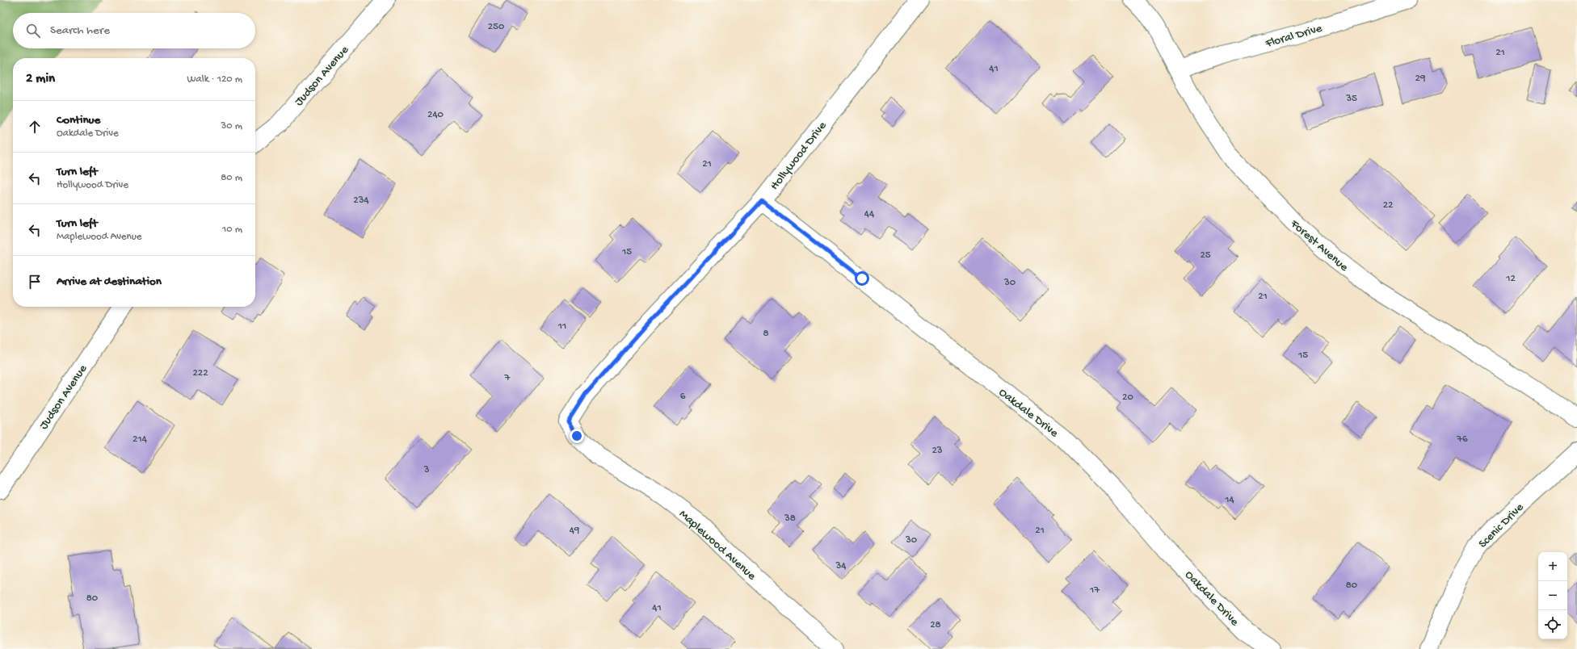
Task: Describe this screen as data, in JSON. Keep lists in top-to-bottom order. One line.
{"streets":{"street":["Floral Drive","Judson Avenue","Hollywood Drive","Forest Avenue","Oakdale Drive","Scenic Drive","Maplewood Avenue"]},"crossings":[["Floral Drive","Forest Avenue"],["Hollywood Drive","Oakdale Drive"],["Hollywood Drive","Maplewood Avenue"]],"house_numbers":["250","21","41","29","35","240","21","234","22","44","15","25","12","30","21","11","8","15","222","7","6","20","214","76","23","3","14","38","49","21","30","34","80","17","80","41","28"],"page":{"search":"Search here","heading":["2 min","Walk · 120 m"],"list":[["Continue","Oakdale Drive","30 m"],["Turn left","Hollywood Drive","80 m"],["Turn left","Maplewood Avenue","10 m"],"Arrive at destination"],"map_buttons":["+","−"]}}
